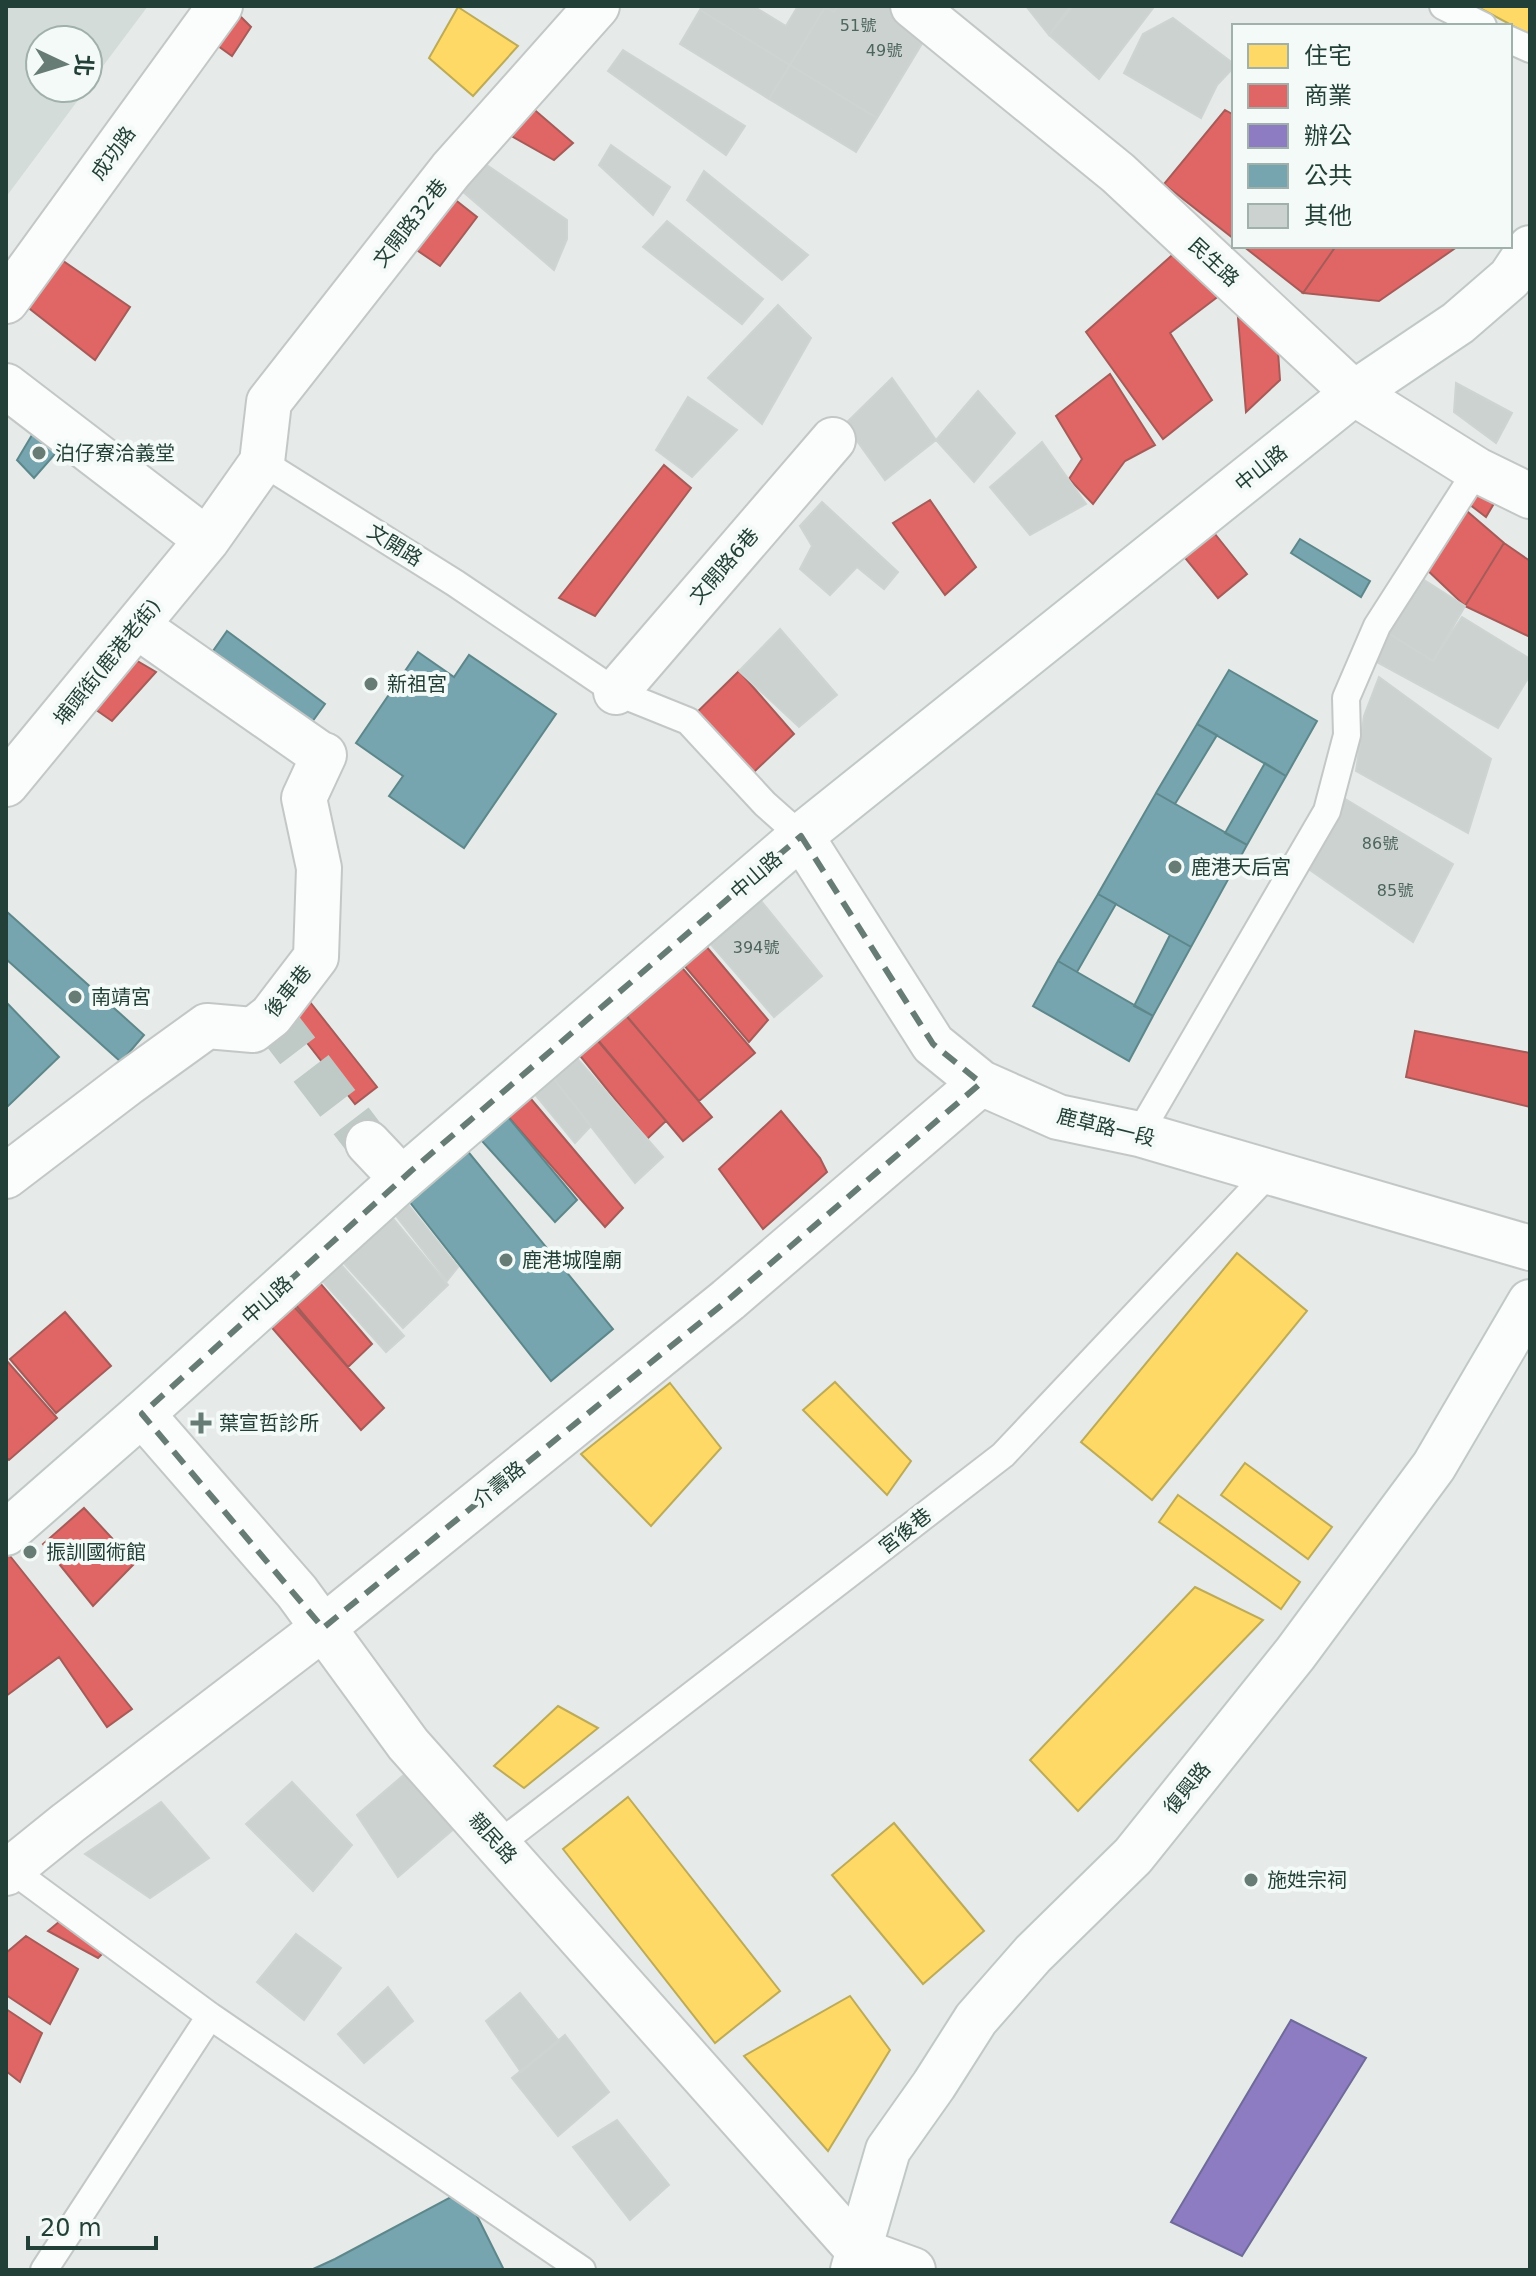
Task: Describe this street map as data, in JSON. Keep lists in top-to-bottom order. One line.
{"streets":{"street":["成功路","文開路32巷","民生路","中山路","文開路6巷","埔頭街(鹿港老街)","後車巷","鹿草路一段","介壽路","復興路","親民路"],"lane":["文開路","宮後巷"]},"crossings":[["文開路32巷","文開路"],["民生路","中山路"],["中山路","文開路"],["中山路","鹿草路一段"],["中山路","親民路"],["文開路","文開路6巷"],["文開路","鹿草路一段"],["埔頭街(鹿港老街)","後車巷"],["鹿草路一段","介壽路"],["鹿草路一段","宮後巷"],["介壽路","親民路"],["宮後巷","親民路"],["復興路","親民路"]],"places":{"other":["泊仔寮洽義堂","新祖宮","鹿港天后宮","南靖宮","鹿港城隍廟","振訓國術館","施姓宗祠"],"health":["葉宣哲診所"]},"house_numbers":["51號","49號","86號","85號","394號"],"legend":["住宅","商業","辦公","公共","其他"],"scale_bar":"20 m","north":"right"}
